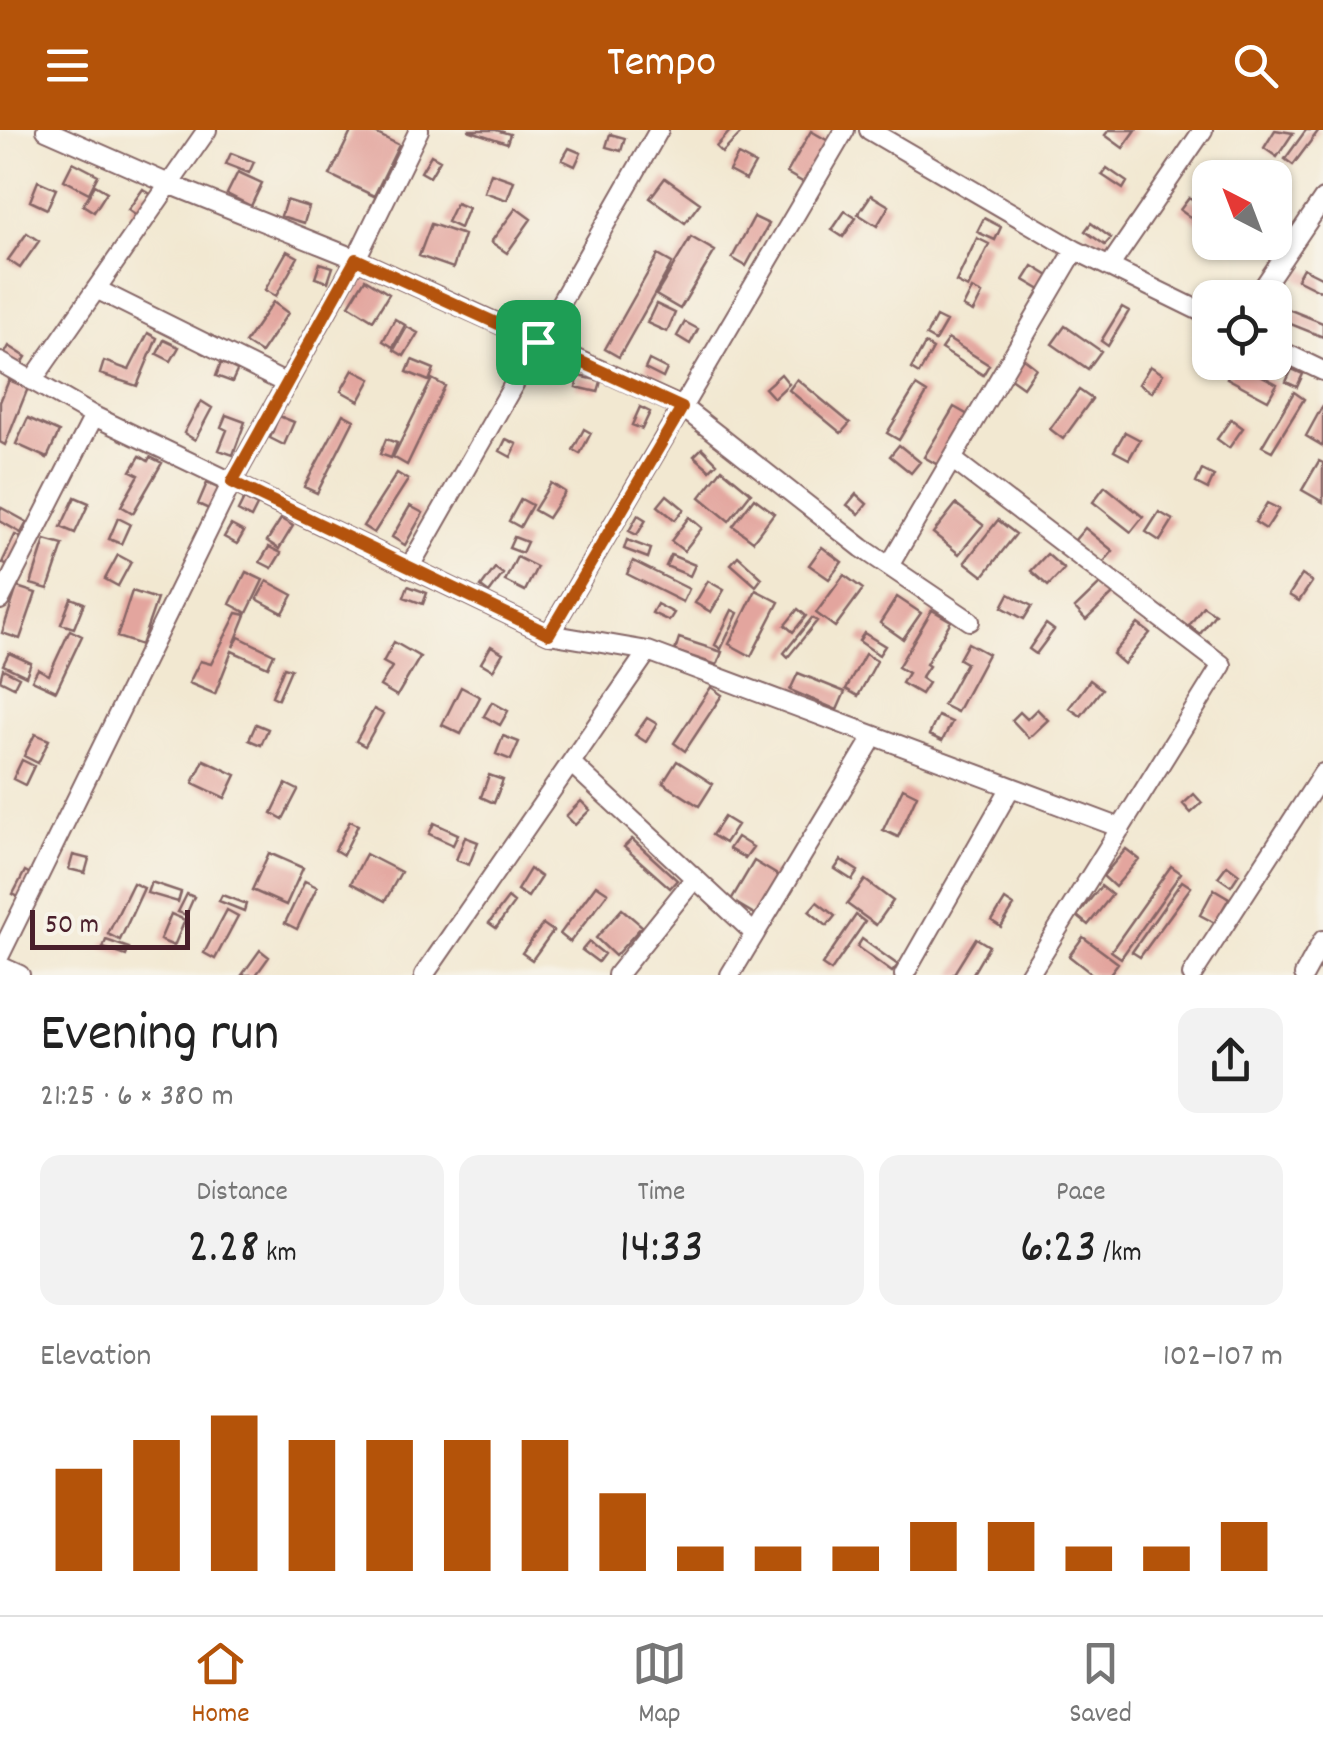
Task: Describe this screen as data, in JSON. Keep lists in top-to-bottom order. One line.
{"scale_bar":"50 m","north":"top left","page":{"header":"Tempo","scale":"50 m","heading":["Evening run","21:25 · 6 × 380 m"],"stats":[["Distance","2.28 km"],["Time","14:33"],["Pace","6:23 /km"]],"chart":["Elevation","102–107 m"],"tabs":["Home","Map","Saved"]}}
